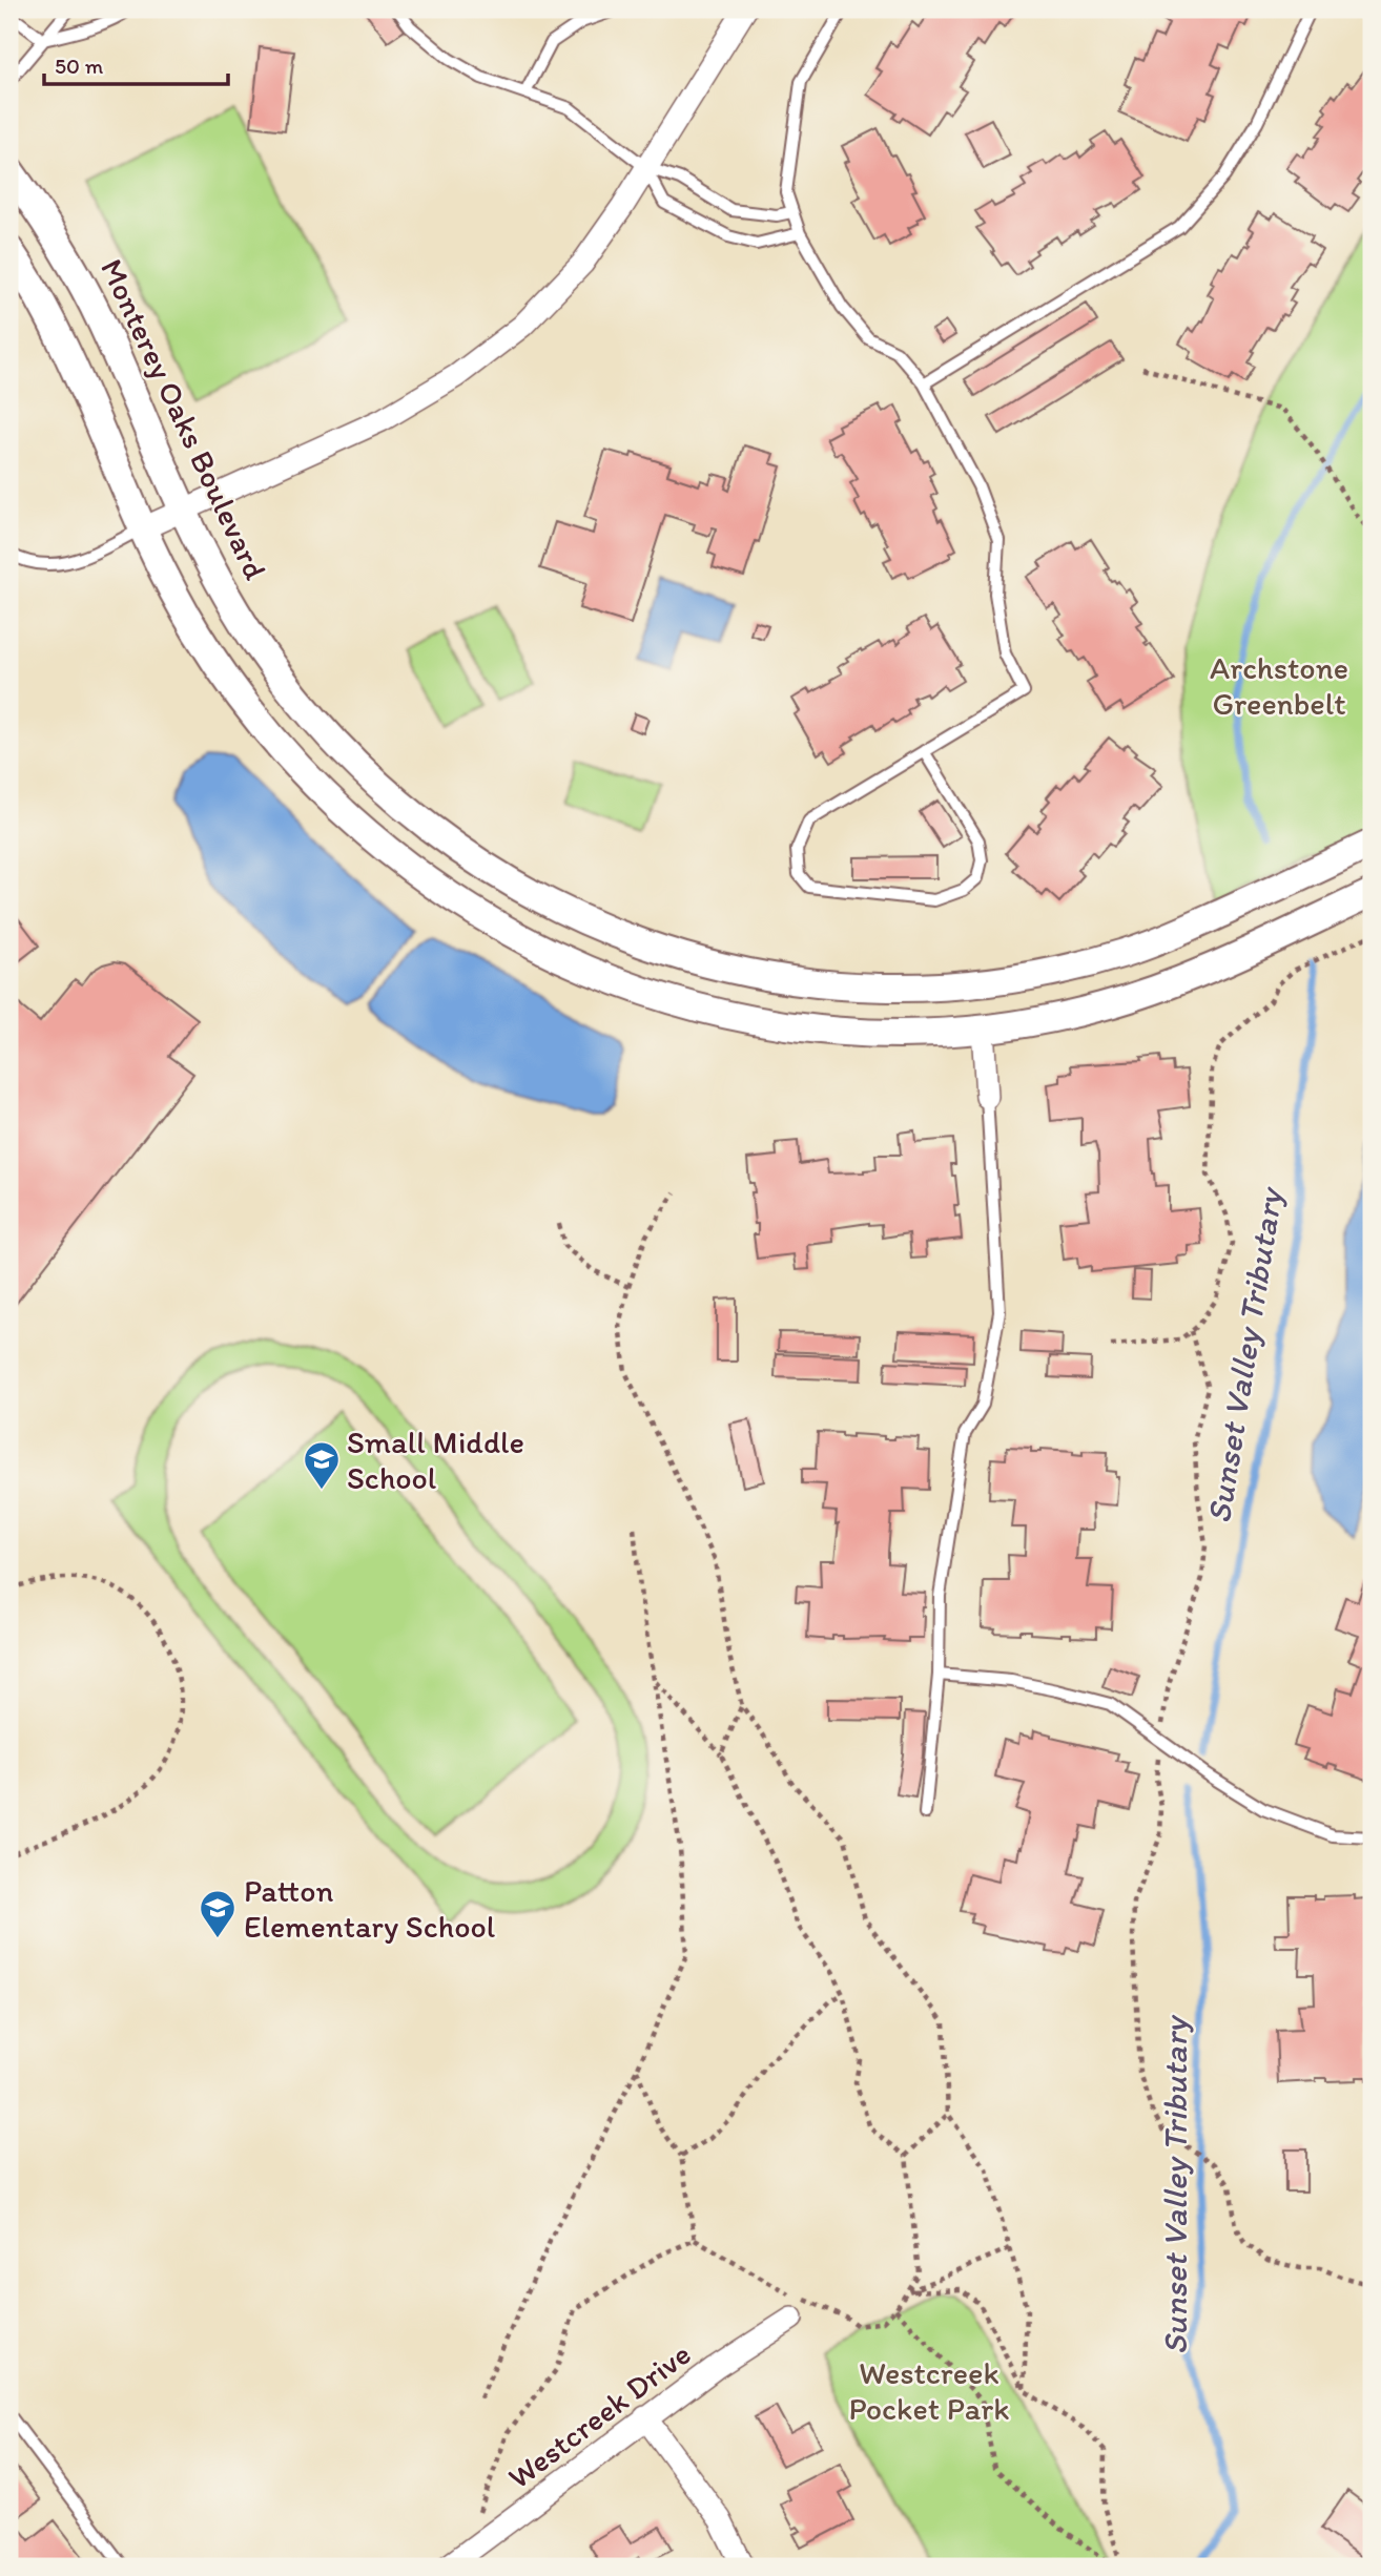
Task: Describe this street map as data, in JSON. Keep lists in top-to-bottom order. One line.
{"streets":{"street":["Monterey Oaks Boulevard","Westcreek Drive"]},"water":["Sunset Valley Tributary"],"parks":["Archstone Greenbelt","Westcreek Pocket Park"],"places":{"school or university":["Small Middle School","Patton Elementary School"]},"scale_bar":"50 m"}
